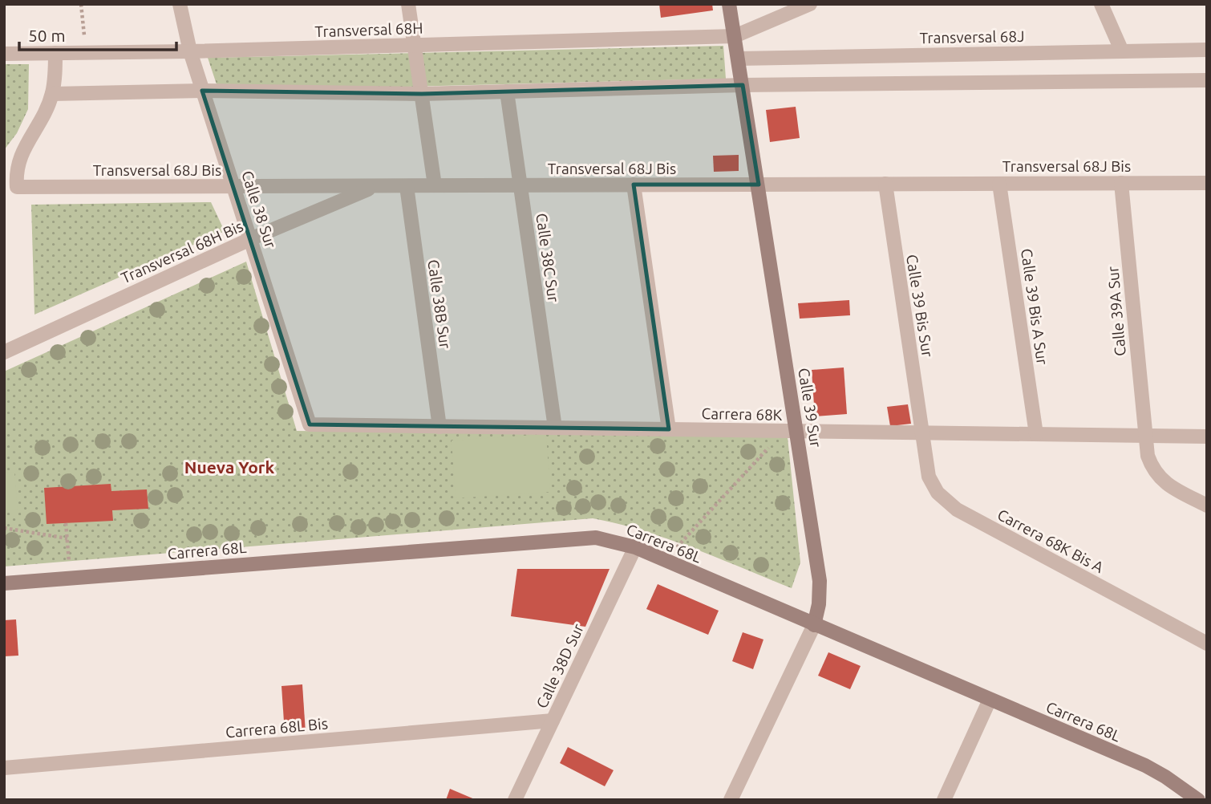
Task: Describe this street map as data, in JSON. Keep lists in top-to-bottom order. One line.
{"streets":{"street":["Transversal 68H","Transversal 68J","Transversal 68J Bis","Calle 38 Sur","Transversal 68H Bis","Calle 38C Sur","Calle 38B Sur","Calle 39 Bis Sur","Calle 39 Bis A Sur","Calle 39A Sur","Calle 39 Sur","Carrera 68K","Carrera 68K Bis A","Carrera 68L","Calle 38D Sur","Carrera 68L Bis"]},"crossings":[["Transversal 68H","Calle 38 Sur"],["Transversal 68H","Calle 39 Sur"],["Transversal 68J","Calle 39 Sur"],["Transversal 68J Bis","Calle 38 Sur"],["Transversal 68J Bis","Transversal 68H Bis"],["Transversal 68J Bis","Calle 38C Sur"],["Transversal 68J Bis","Calle 38B Sur"],["Transversal 68J Bis","Calle 39 Bis Sur"],["Transversal 68J Bis","Calle 39 Bis A Sur"],["Transversal 68J Bis","Calle 39A Sur"],["Transversal 68J Bis","Calle 39 Sur"],["Calle 38 Sur","Transversal 68H Bis"],["Calle 38 Sur","Carrera 68K"],["Calle 38C Sur","Carrera 68K"],["Calle 38B Sur","Carrera 68K"],["Calle 39 Bis Sur","Carrera 68K"],["Calle 39 Bis Sur","Carrera 68K Bis A"],["Calle 39 Bis A Sur","Carrera 68K"],["Calle 39A Sur","Carrera 68K"],["Calle 39 Sur","Carrera 68K"],["Calle 39 Sur","Carrera 68L"],["Carrera 68K","Carrera 68K Bis A"],["Carrera 68L","Calle 38D Sur"],["Calle 38D Sur","Carrera 68L Bis"]],"districts":["Nueva York"],"scale_bar":"50 m"}
